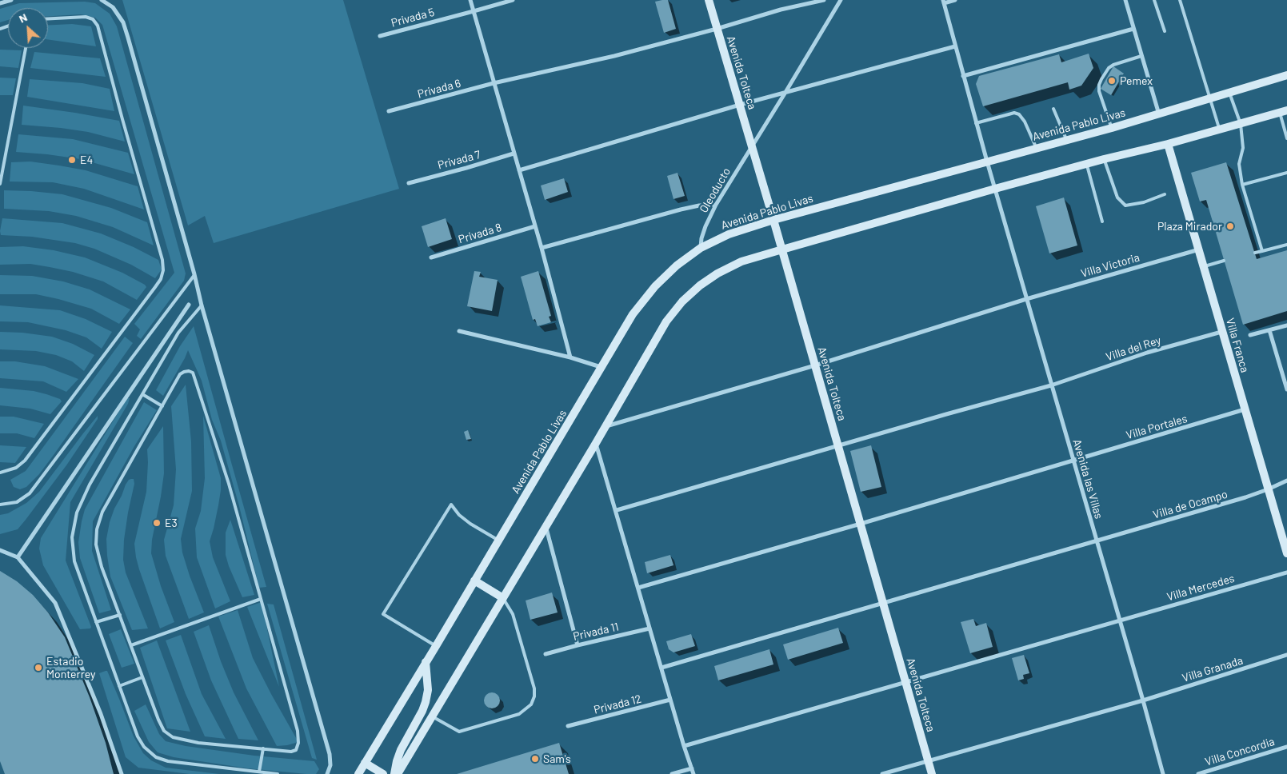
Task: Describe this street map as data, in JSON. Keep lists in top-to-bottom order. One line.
{"streets":{"main road":["Avenida Tolteca","Avenida Pablo Livas","Villa Franca"],"street":["Privada 5","Privada 6","Privada 7","Oleoducto","Privada 8","Villa Victoria","Villa del Rey","Villa Portales","Avenida las Villas","Villa de Ocampo","Villa Mercedes","Privada 11","Villa Granada","Privada 12","Villa Concordia"]},"crossings":[["Avenida Tolteca","Privada 6"],["Avenida Tolteca","Avenida Pablo Livas"],["Avenida Tolteca","Oleoducto"],["Avenida Tolteca","Villa Victoria"],["Avenida Tolteca","Villa del Rey"],["Avenida Tolteca","Villa Portales"],["Avenida Tolteca","Villa de Ocampo"],["Avenida Tolteca","Villa Mercedes"],["Avenida Tolteca","Villa Granada"],["Avenida Pablo Livas","Oleoducto"],["Villa Victoria","Villa Franca"],["Villa Victoria","Avenida las Villas"],["Villa Franca","Villa del Rey"],["Villa Franca","Villa Portales"],["Villa Franca","Villa de Ocampo"],["Villa del Rey","Avenida las Villas"],["Villa Portales","Avenida las Villas"],["Avenida las Villas","Villa de Ocampo"],["Avenida las Villas","Villa Mercedes"],["Avenida las Villas","Villa Granada"]],"places":["Pemex","E4","Plaza Mirador","E3","Estadio Monterrey","Sam's"],"north":"top left"}
